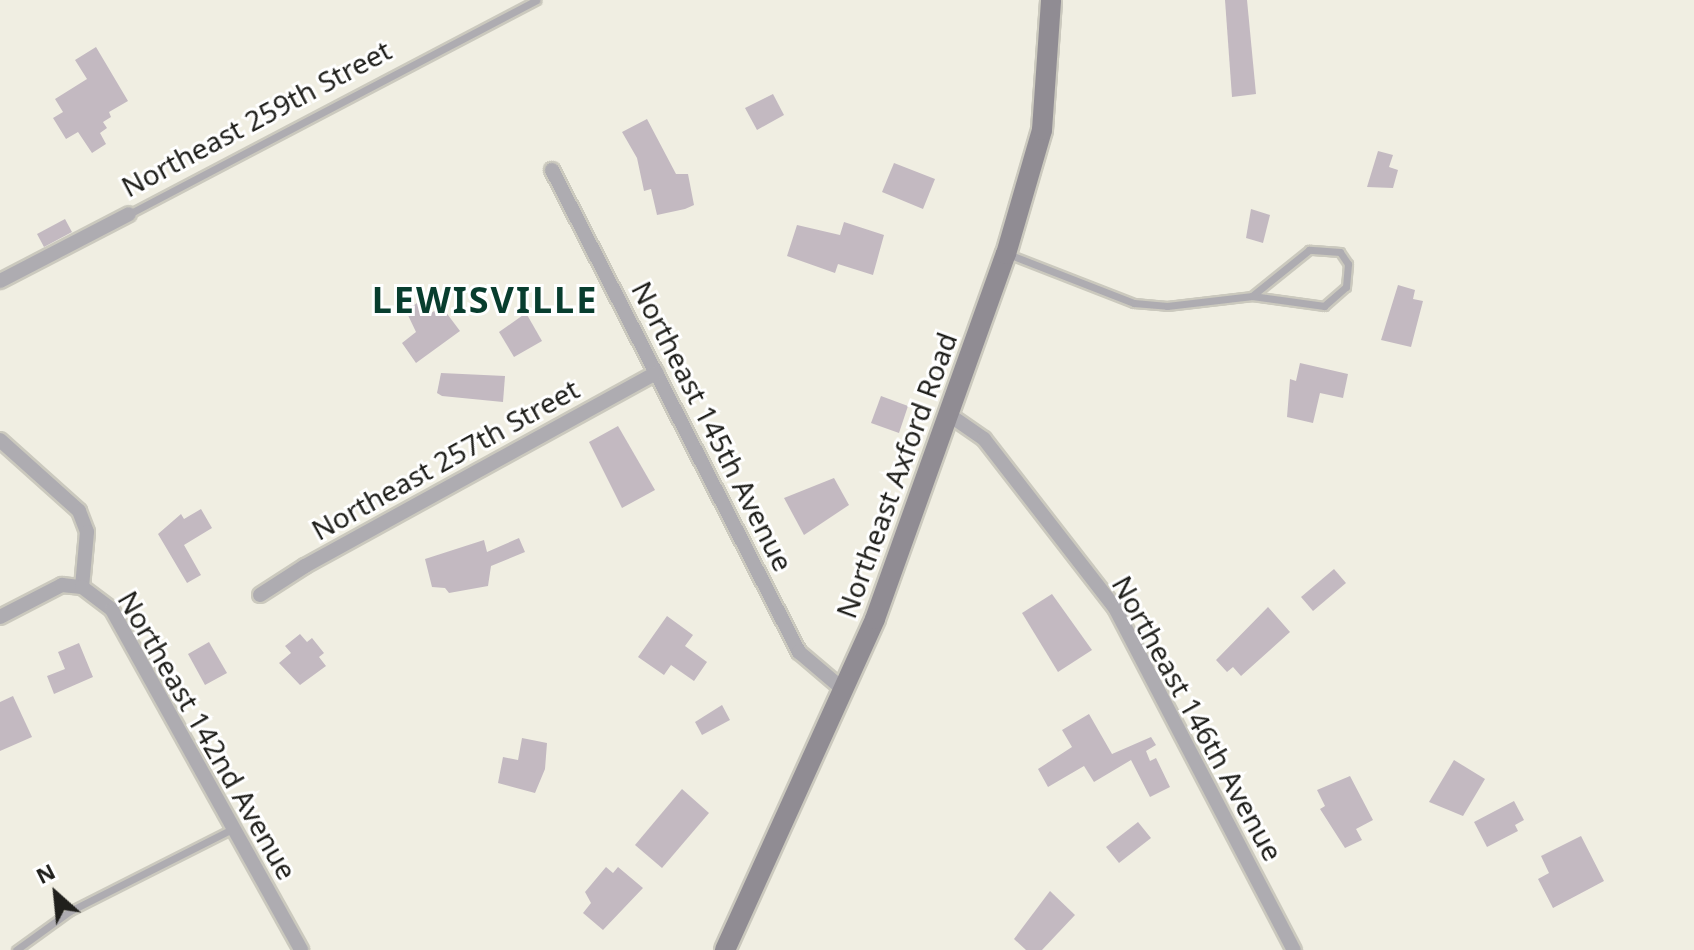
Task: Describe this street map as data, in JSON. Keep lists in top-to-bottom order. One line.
{"streets":{"main road":["Northeast Axford Road"],"street":["Northeast 259th Street","Northeast 145th Avenue","Northeast 257th Street","Northeast 146th Avenue","Northeast 142nd Avenue"]},"crossings":[["Northeast 145th Avenue","Northeast 257th Street"],["Northeast 145th Avenue","Northeast Axford Road"],["Northeast Axford Road","Northeast 146th Avenue"]],"districts":["LEWISVILLE"],"north":"top left"}
